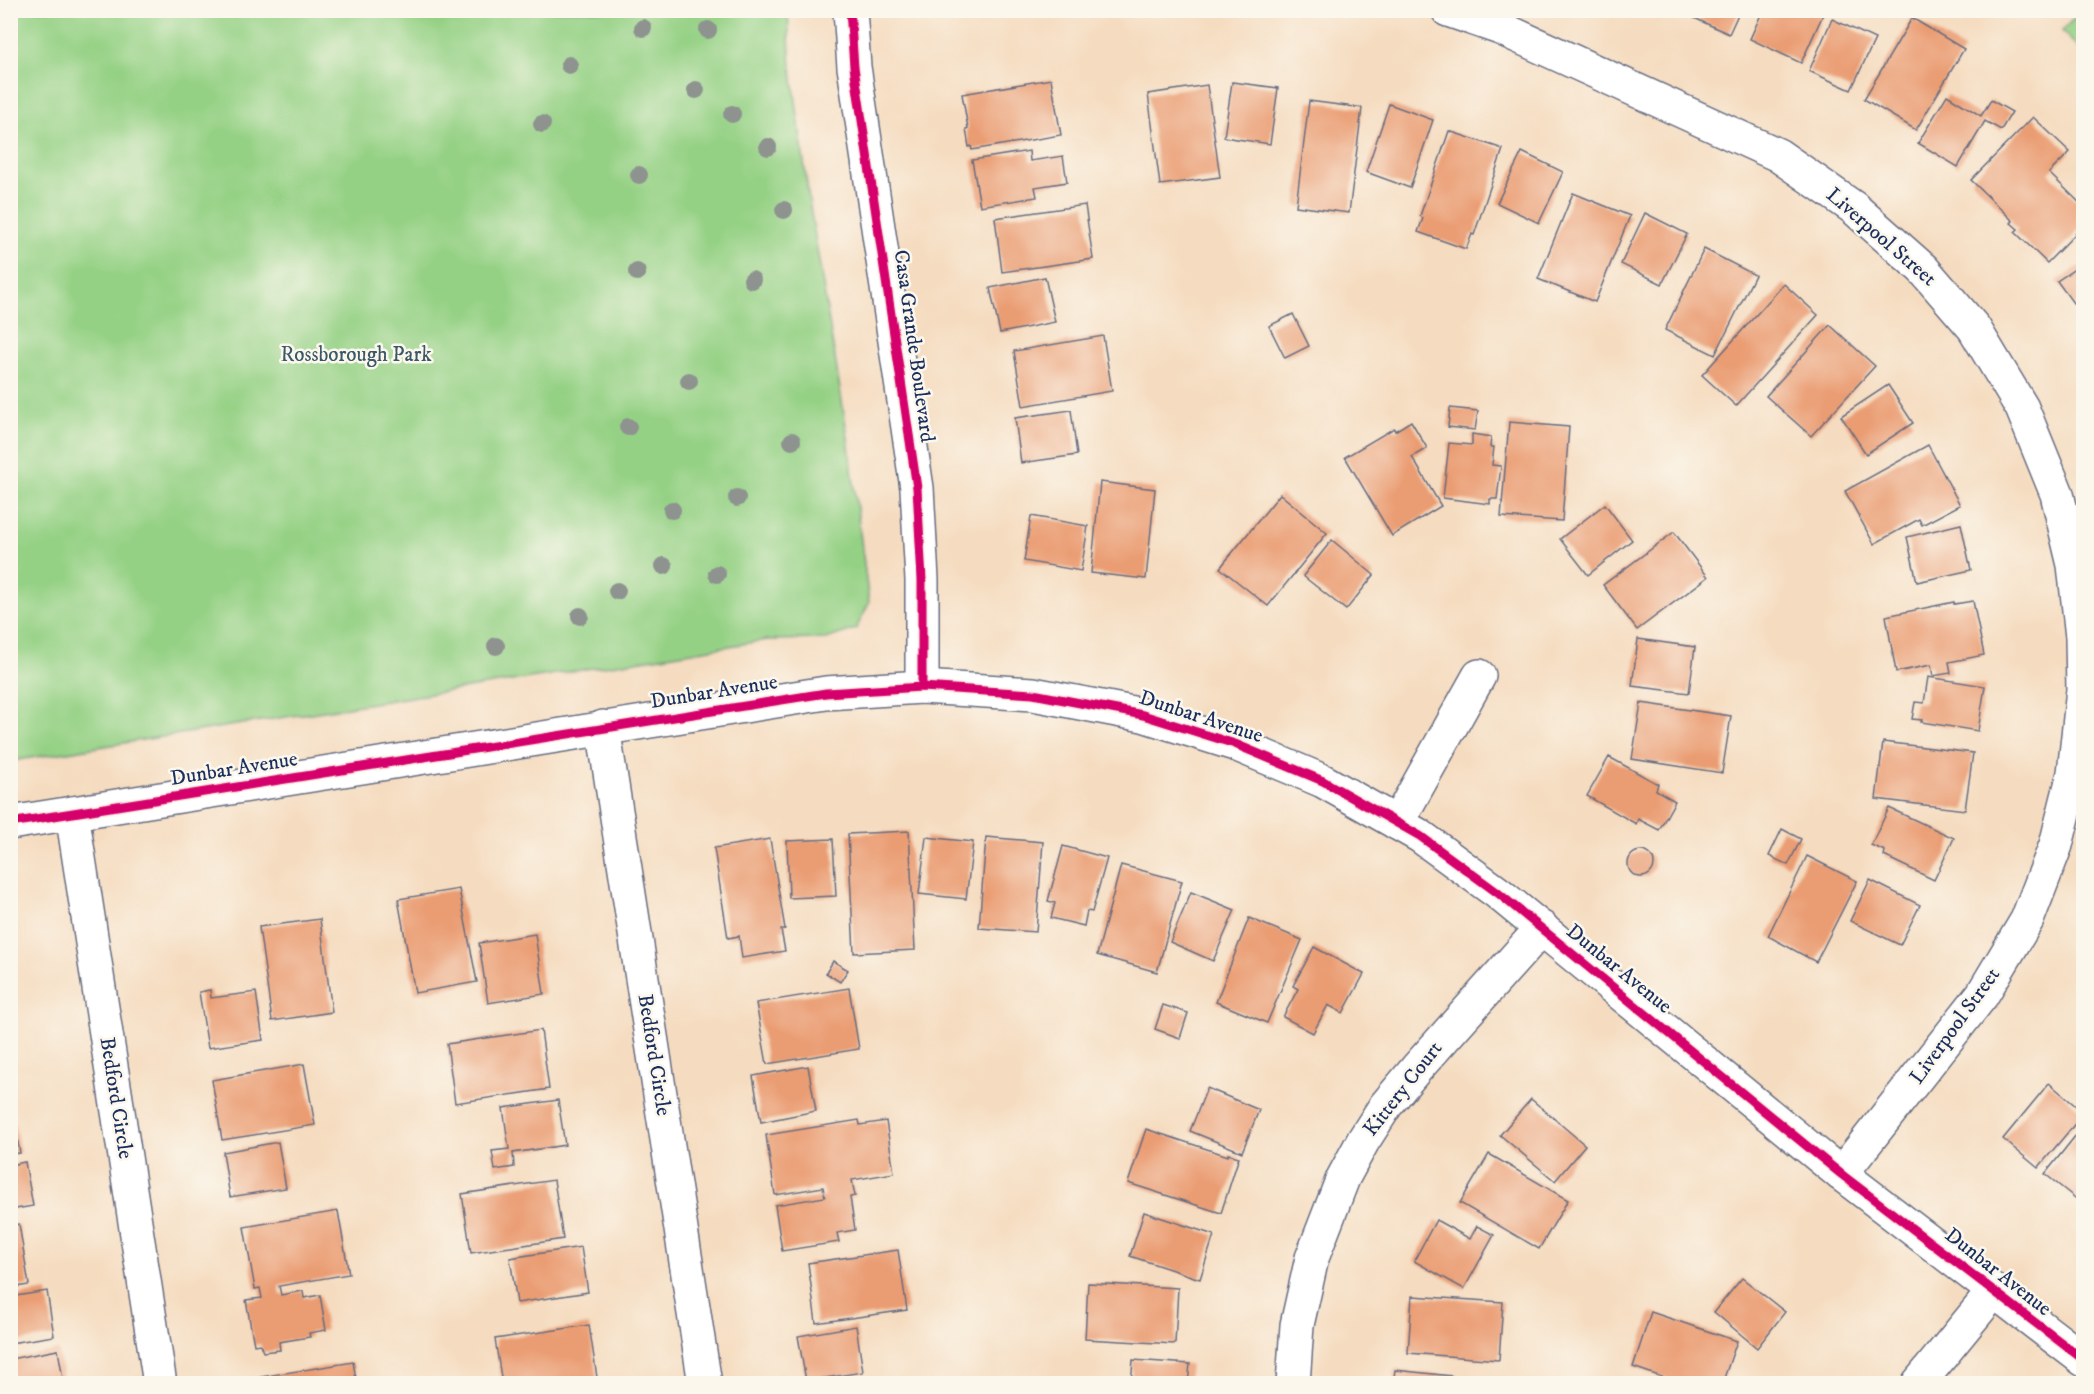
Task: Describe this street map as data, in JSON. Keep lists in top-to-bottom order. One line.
{"streets":{"street":["Liverpool Street","Casa Grande Boulevard","Dunbar Avenue","Bedford Circle","Kittery Court"]},"crossings":[["Liverpool Street","Dunbar Avenue"],["Casa Grande Boulevard","Dunbar Avenue"],["Dunbar Avenue","Bedford Circle"],["Dunbar Avenue","Kittery Court"]],"parks":["Rossborough Park"]}
